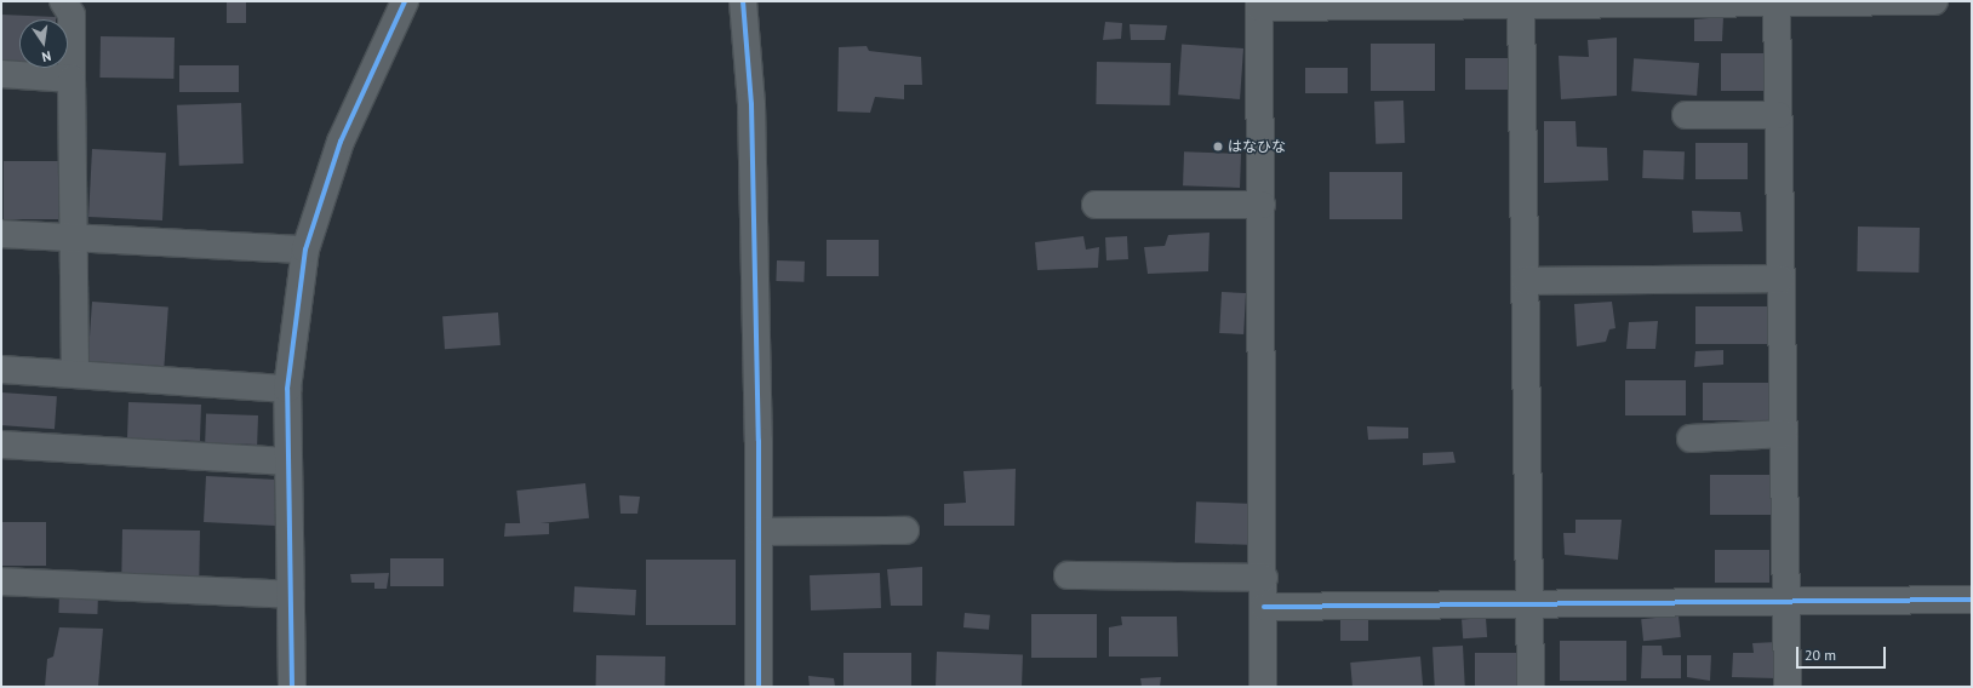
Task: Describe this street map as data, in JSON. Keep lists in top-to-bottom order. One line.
{"places":["はなひな"],"scale_bar":"20 m","north":"bottom"}
